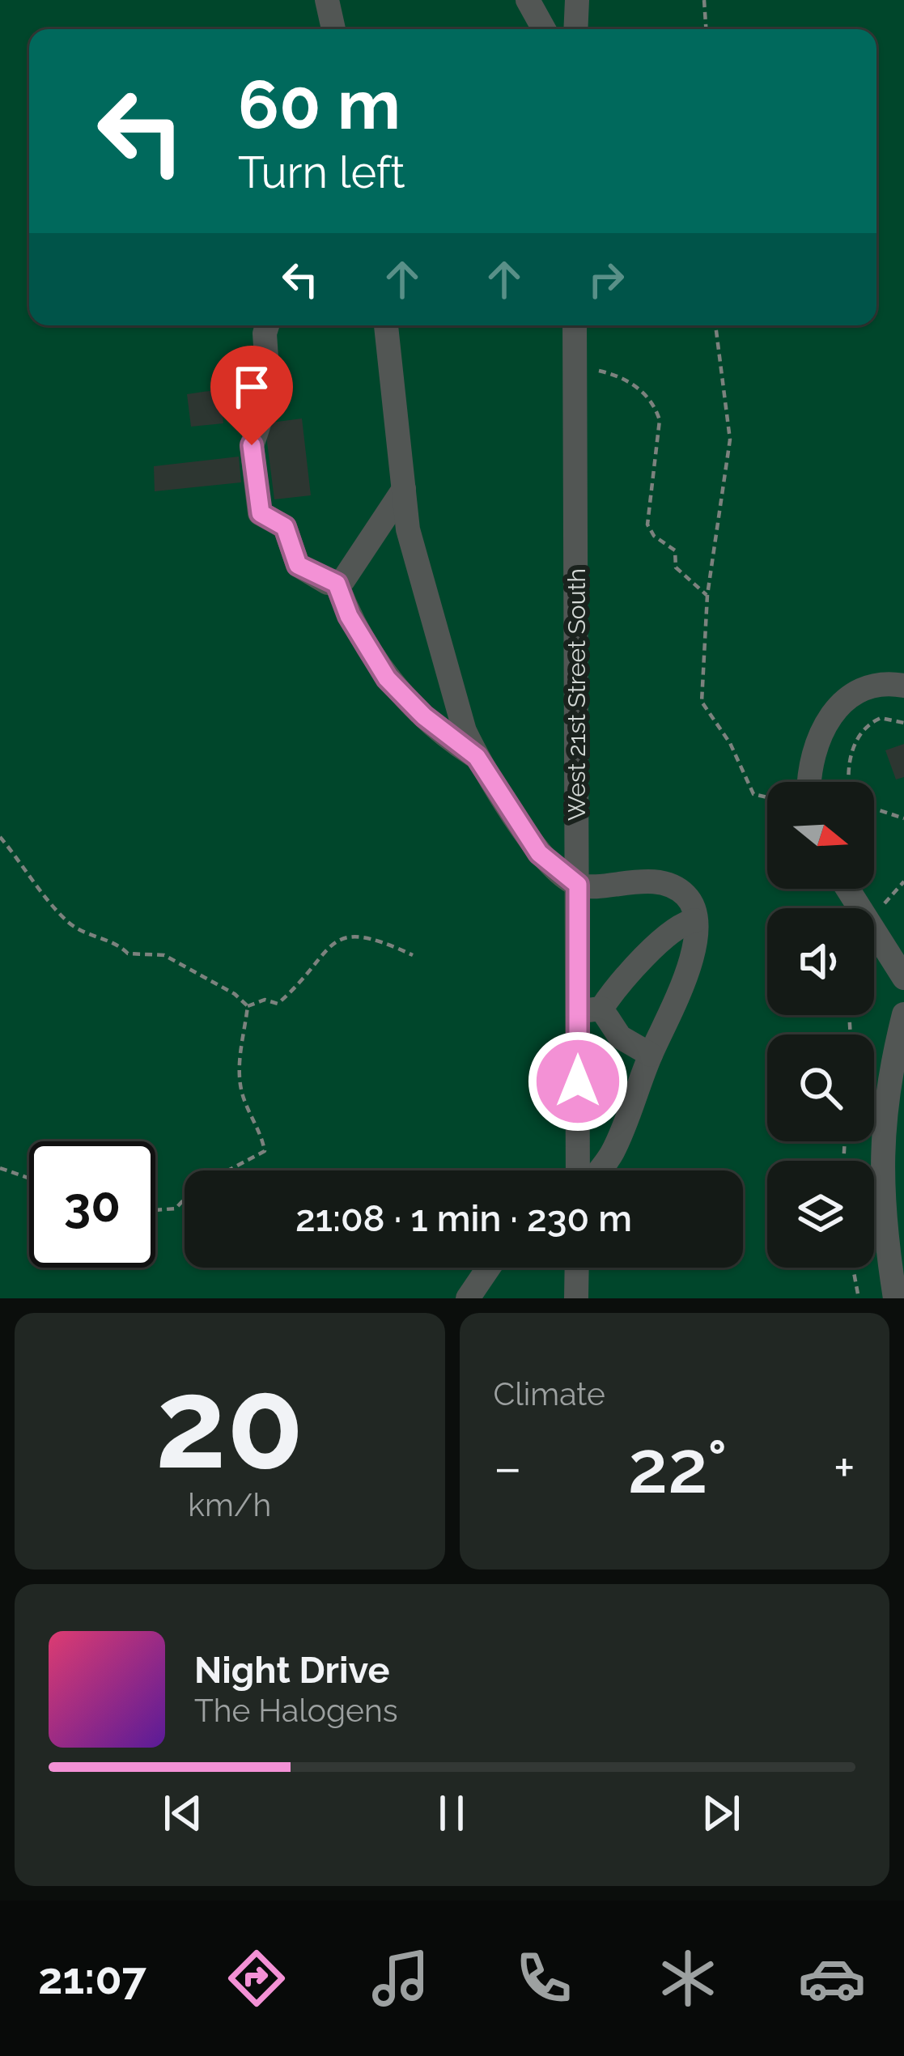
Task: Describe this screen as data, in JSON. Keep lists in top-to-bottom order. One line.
{"streets":{"street":["West 21st Street South"]},"north":"right","page":{"turn":["60 m","Turn left"],"limit":"30","trip":"21:08 · 1 min · 230 m","tile":[["20","km/h"],"Climate"],"heat":["−","22°","+"],"song":["Night Drive","The Halogens"],"tabs":"21:07"}}
